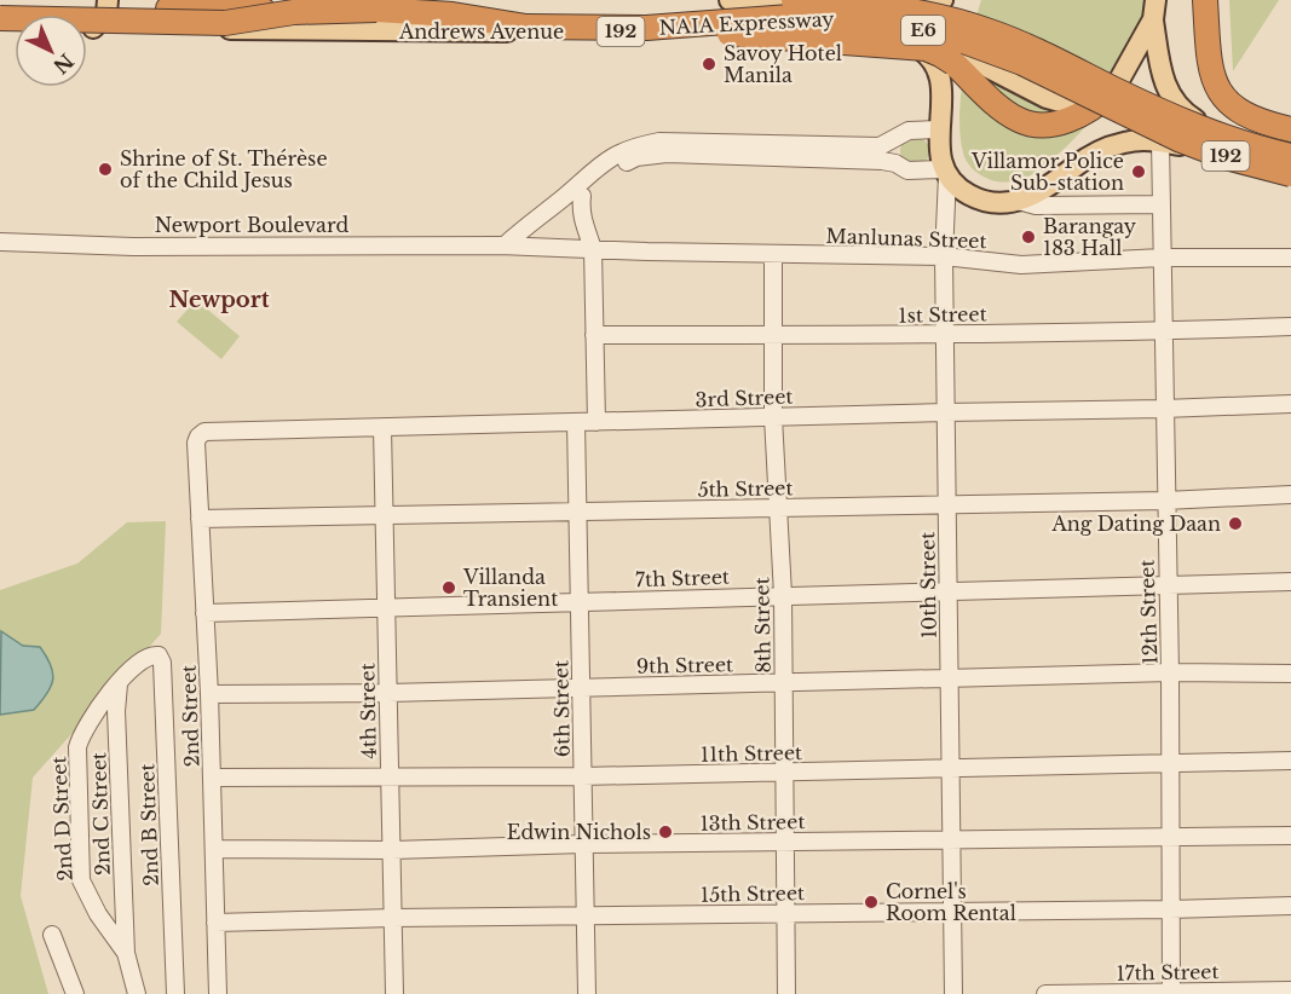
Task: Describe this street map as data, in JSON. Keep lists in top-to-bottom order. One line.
{"streets":{"highway":["NAIA Expressway","E6"],"main road":["Andrews Avenue","192"],"street":["Newport Boulevard","Manlunas Street","1st Street","3rd Street","5th Street","7th Street","10th Street","12th Street","8th Street","9th Street","6th Street","4th Street","2nd Street","11th Street","2nd C Street","2nd D Street","13th Street","2nd B Street","15th Street","17th Street"]},"crossings":[["NAIA Expressway","192"],["Andrews Avenue","192"],["192","10th Street"],["192","12th Street"],["Newport Boulevard","Manlunas Street"],["Manlunas Street","10th Street"],["Manlunas Street","12th Street"],["Manlunas Street","8th Street"],["1st Street","10th Street"],["1st Street","12th Street"],["1st Street","8th Street"],["3rd Street","10th Street"],["3rd Street","12th Street"],["3rd Street","8th Street"],["3rd Street","6th Street"],["3rd Street","4th Street"],["3rd Street","2nd Street"],["5th Street","10th Street"],["5th Street","12th Street"],["5th Street","8th Street"],["5th Street","6th Street"],["5th Street","4th Street"],["5th Street","2nd Street"],["7th Street","10th Street"],["7th Street","12th Street"],["7th Street","8th Street"],["7th Street","6th Street"],["7th Street","4th Street"],["7th Street","2nd Street"],["10th Street","9th Street"],["10th Street","11th Street"],["10th Street","13th Street"],["10th Street","15th Street"],["12th Street","9th Street"],["12th Street","11th Street"],["12th Street","13th Street"],["12th Street","15th Street"],["12th Street","17th Street"],["8th Street","9th Street"],["8th Street","11th Street"],["8th Street","13th Street"],["8th Street","15th Street"],["9th Street","6th Street"],["9th Street","4th Street"],["9th Street","2nd Street"],["6th Street","11th Street"],["6th Street","13th Street"],["6th Street","15th Street"],["4th Street","11th Street"],["4th Street","13th Street"],["4th Street","15th Street"],["2nd Street","11th Street"],["2nd Street","13th Street"],["2nd Street","15th Street"],["2nd C Street","2nd D Street"],["2nd C Street","2nd B Street"],["2nd D Street","2nd B Street"]],"districts":["Newport"],"places":["Savoy Hotel Manila","Shrine of St. Thérèse of the Child Jesus","Villamor Police Sub-station","Barangay 183 Hall","Ang Dating Daan","Villanda Transient","Edwin Nichols","Cornel's Room Rental"],"north":"bottom right"}
